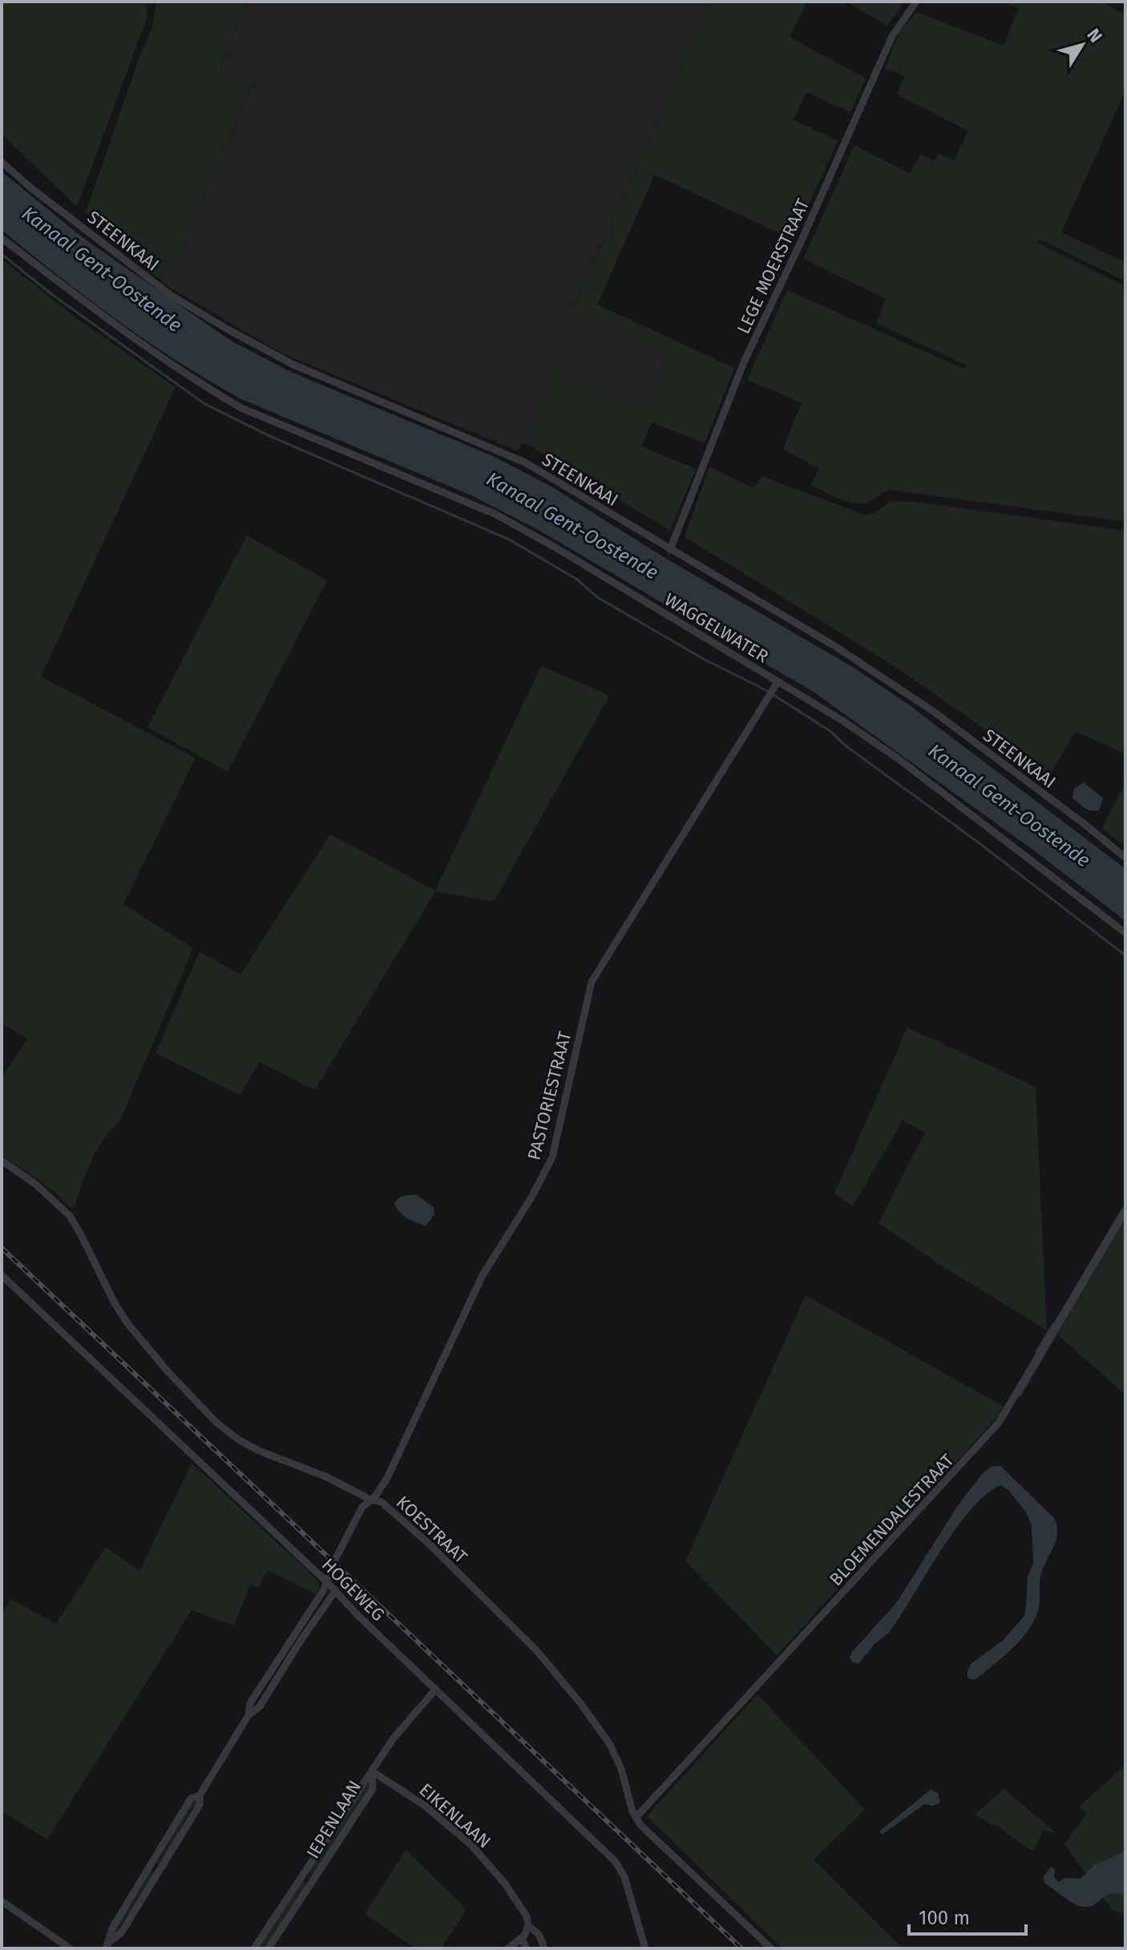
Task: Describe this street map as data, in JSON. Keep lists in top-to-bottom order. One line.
{"streets":{"street":["STEENKAAI","LEGE MOERSTRAAT","WAGGELWATER","PASTORIESTRAAT","BLOEMENDALESTRAAT","KOESTRAAT","HOGEWEG","EIKENLAAN","IEPENLAAN"]},"crossings":[["STEENKAAI","LEGE MOERSTRAAT"],["WAGGELWATER","PASTORIESTRAAT"],["PASTORIESTRAAT","KOESTRAAT"],["PASTORIESTRAAT","HOGEWEG"],["BLOEMENDALESTRAAT","KOESTRAAT"],["HOGEWEG","IEPENLAAN"],["EIKENLAAN","IEPENLAAN"]],"water":["Kanaal Gent-Oostende"],"scale_bar":"100 m","north":"top right"}
